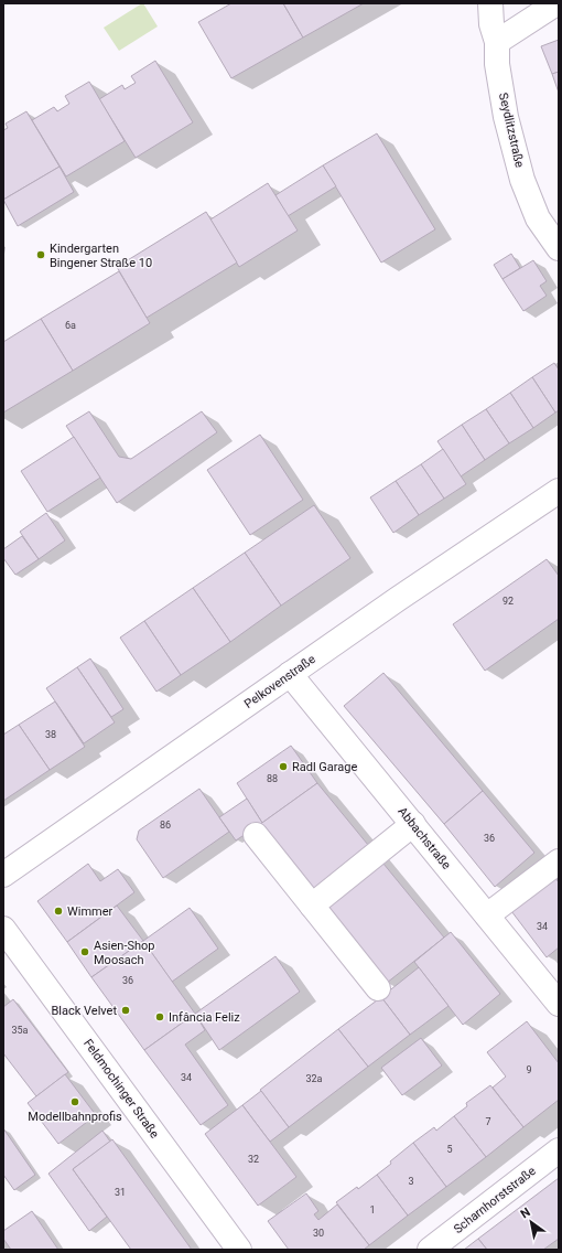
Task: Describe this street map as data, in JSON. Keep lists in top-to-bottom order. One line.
{"streets":{"street":["Seydlitzstraße","Pelkovenstraße","Abbachstraße","Feldmochinger Straße","Scharnhorststraße"]},"crossings":[["Pelkovenstraße","Abbachstraße"]],"places":["Kindergarten Bingener Straße 10","Radl Garage","Wimmer","Asien-Shop Moosach","Black Velvet","Infância Feliz","Modellbahnprofis"],"house_numbers":["6a","92","38","88","86","36","34","36","35a","9","34","32a","7","5","32","3","31","1","30"],"north":"top left"}
